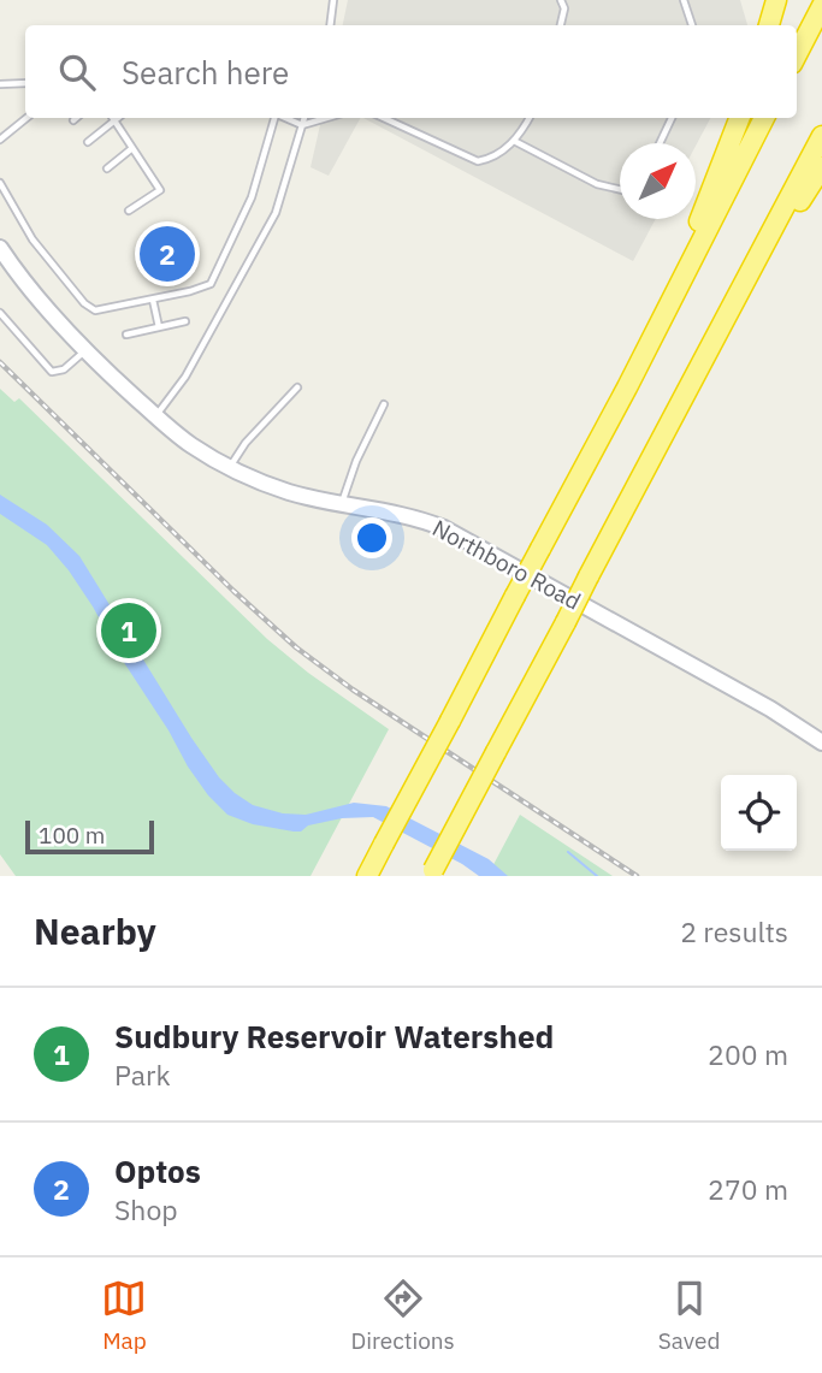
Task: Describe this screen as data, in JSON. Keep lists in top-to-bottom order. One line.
{"streets":{"main road":["Northboro Road"]},"scale_bar":"100 m","north":"top right","page":{"search":"Search here","pins":["2","1"],"scale":"100 m","heading":["Nearby","2 results"],"list":[{"mark":"1","name":"Sudbury Reservoir Watershed","note":"Park","value":"200 m"},{"mark":"2","name":"Optos","note":"Shop","value":"270 m"}],"nav":["Map","Directions","Saved"]}}
